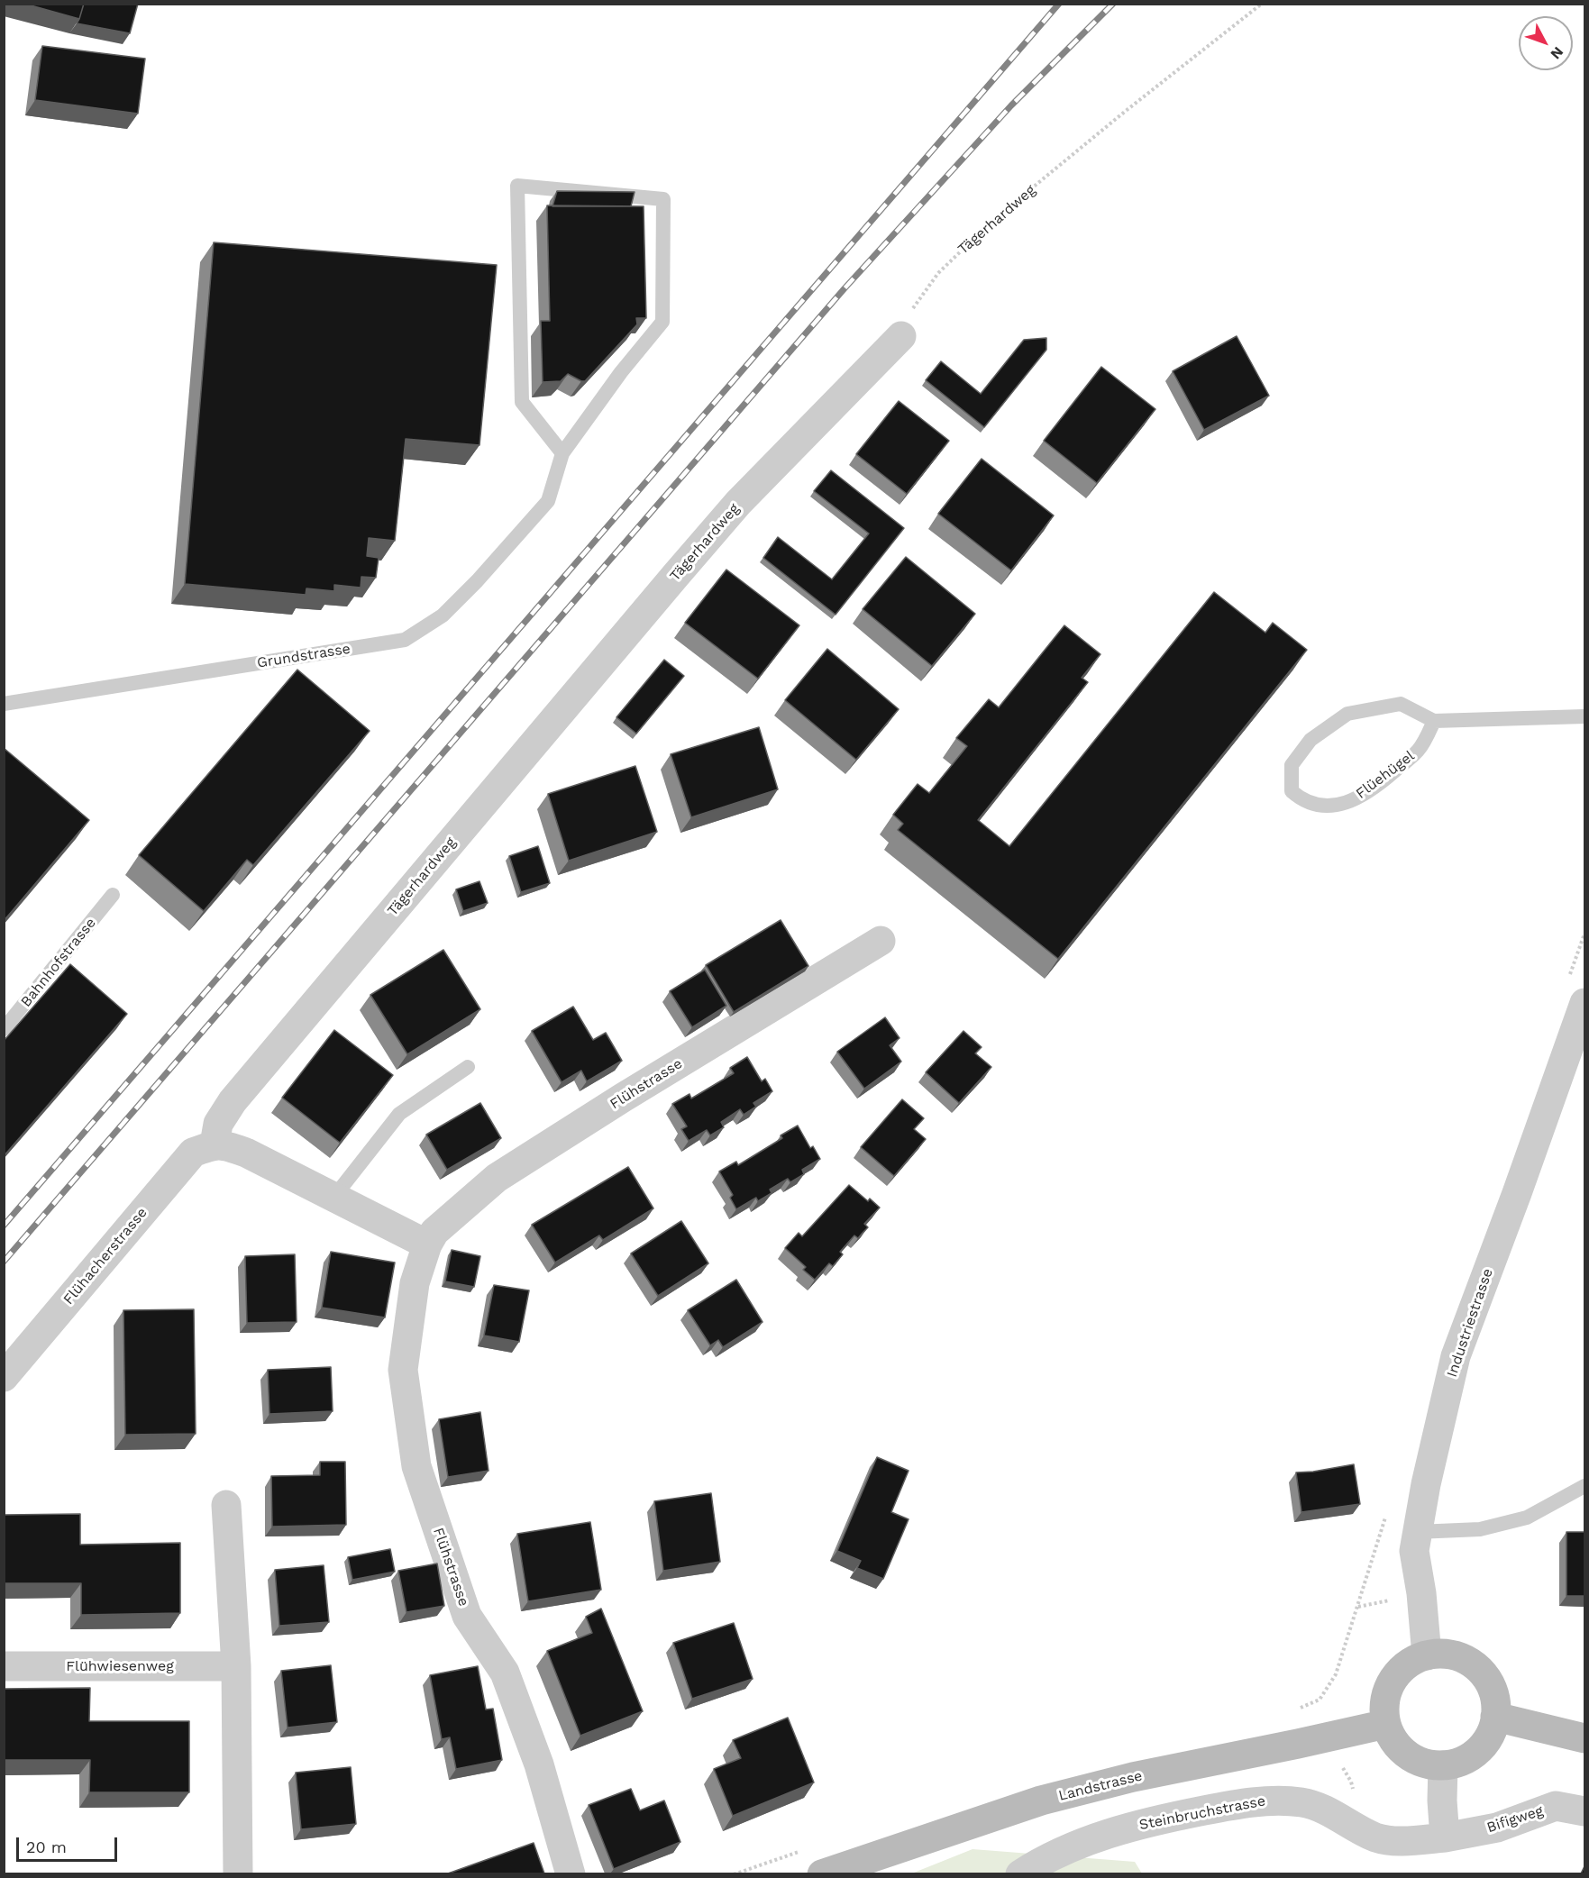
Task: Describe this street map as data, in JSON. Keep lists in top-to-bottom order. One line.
{"streets":{"main road":["Landstrasse"],"street":["Tägerhardweg","Flühstrasse","Flühacherstrasse","Industriestrasse","Flühwiesenweg","Steinbruchstrasse","Bifigweg"],"lane":["Grundstrasse","Flüehügel","Bahnhofstrasse"]},"crossings":[["Tägerhardweg","Flühacherstrasse"],["Industriestrasse","Landstrasse"],["Steinbruchstrasse","Bifigweg"]],"scale_bar":"20 m","north":"bottom right"}
